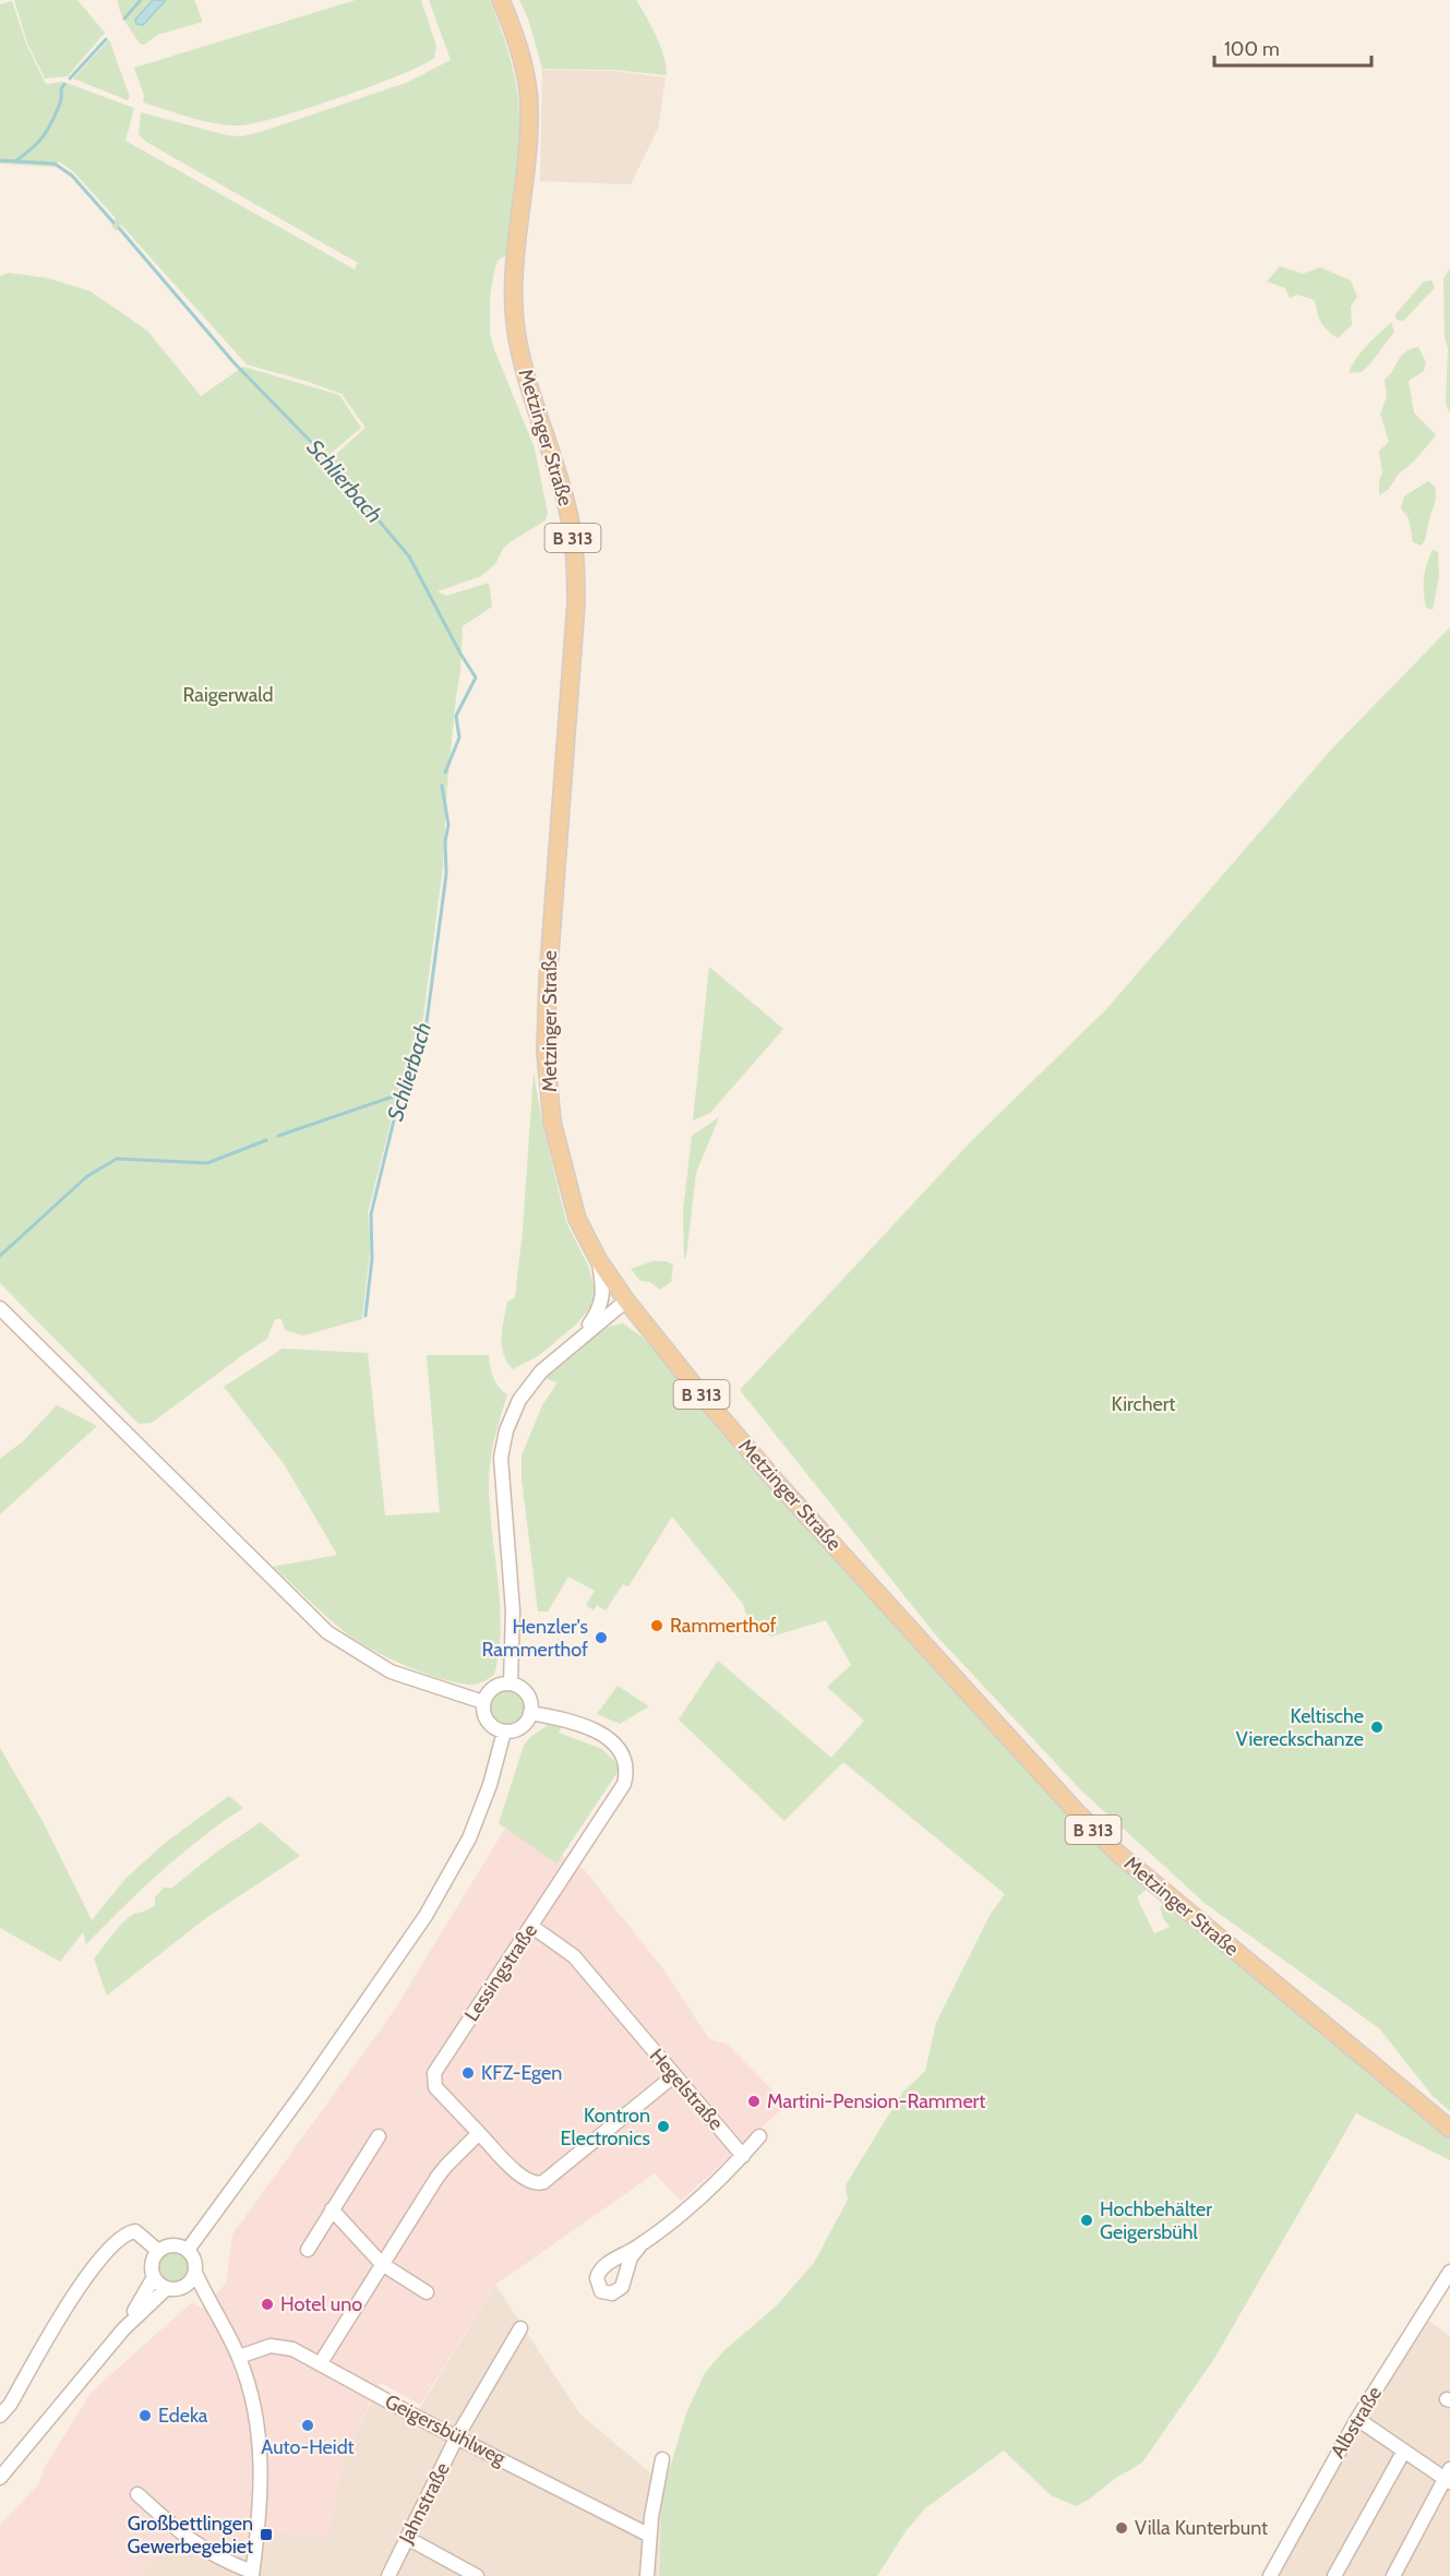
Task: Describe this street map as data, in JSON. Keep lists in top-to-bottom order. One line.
{"streets":{"main road":["Metzinger Straße","B 313"],"street":["Lessingstraße","Hegelstraße","Albstraße","Geigersbühlweg","Jahnstraße"]},"crossings":[["Lessingstraße","Hegelstraße"],["Geigersbühlweg","Jahnstraße"]],"water":["Schlierbach"],"parks":["Raigerwald","Kirchert"],"places":{"other":["Rammerthof","Henzler's Rammerthof","Keltische Viereckschanze","KFZ-Egen","Martini-Pension-Rammert","Kontron Electronics","Hochbehälter Geigersbühl","Hotel uno","Edeka","Auto-Heidt","Villa Kunterbunt"],"transit":["Großbettlingen Gewerbegebiet"]},"scale_bar":"100 m"}
